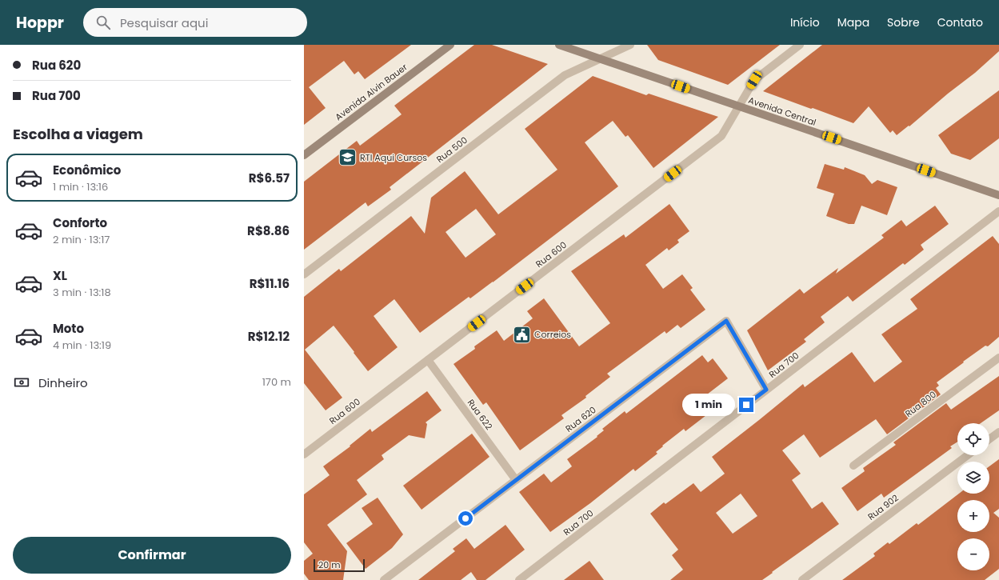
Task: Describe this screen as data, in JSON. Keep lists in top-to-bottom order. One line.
{"streets":{"main road":["Avenida Alvin Bauer","Avenida Central"],"street":["Rua 500","Rua 600","Rua 700","Rua 800","Rua 622","Rua 620","Rua 902"]},"crossings":[["Avenida Central","Rua 500"],["Avenida Central","Rua 600"],["Rua 600","Rua 622"],["Rua 700","Rua 620"],["Rua 622","Rua 620"]],"places":{"school or university":["RTI Aqui Cursos"],"public building":["Correios"]},"scale_bar":"20 m","page":{"header":"Hoppr","search":"Pesquisar aqui","nav":["Início","Mapa","Sobre","Contato"],"banner":["Rua 620","Rua 700"],"heading":"Escolha a viagem","list":[{"name":"Econômico","note":"1 min · 13:16","value":"R$6.57"},{"name":"Conforto","note":"2 min · 13:17","value":"R$8.86"},{"name":"XL","note":"3 min · 13:18","value":"R$11.16"},{"name":"Moto","note":"4 min · 13:19","value":"R$12.12"}],"pay":["Dinheiro","170 m"],"bubble":"1 min","map_buttons":["+","−"],"buttons":"Confirmar","scale":"20 m"}}
